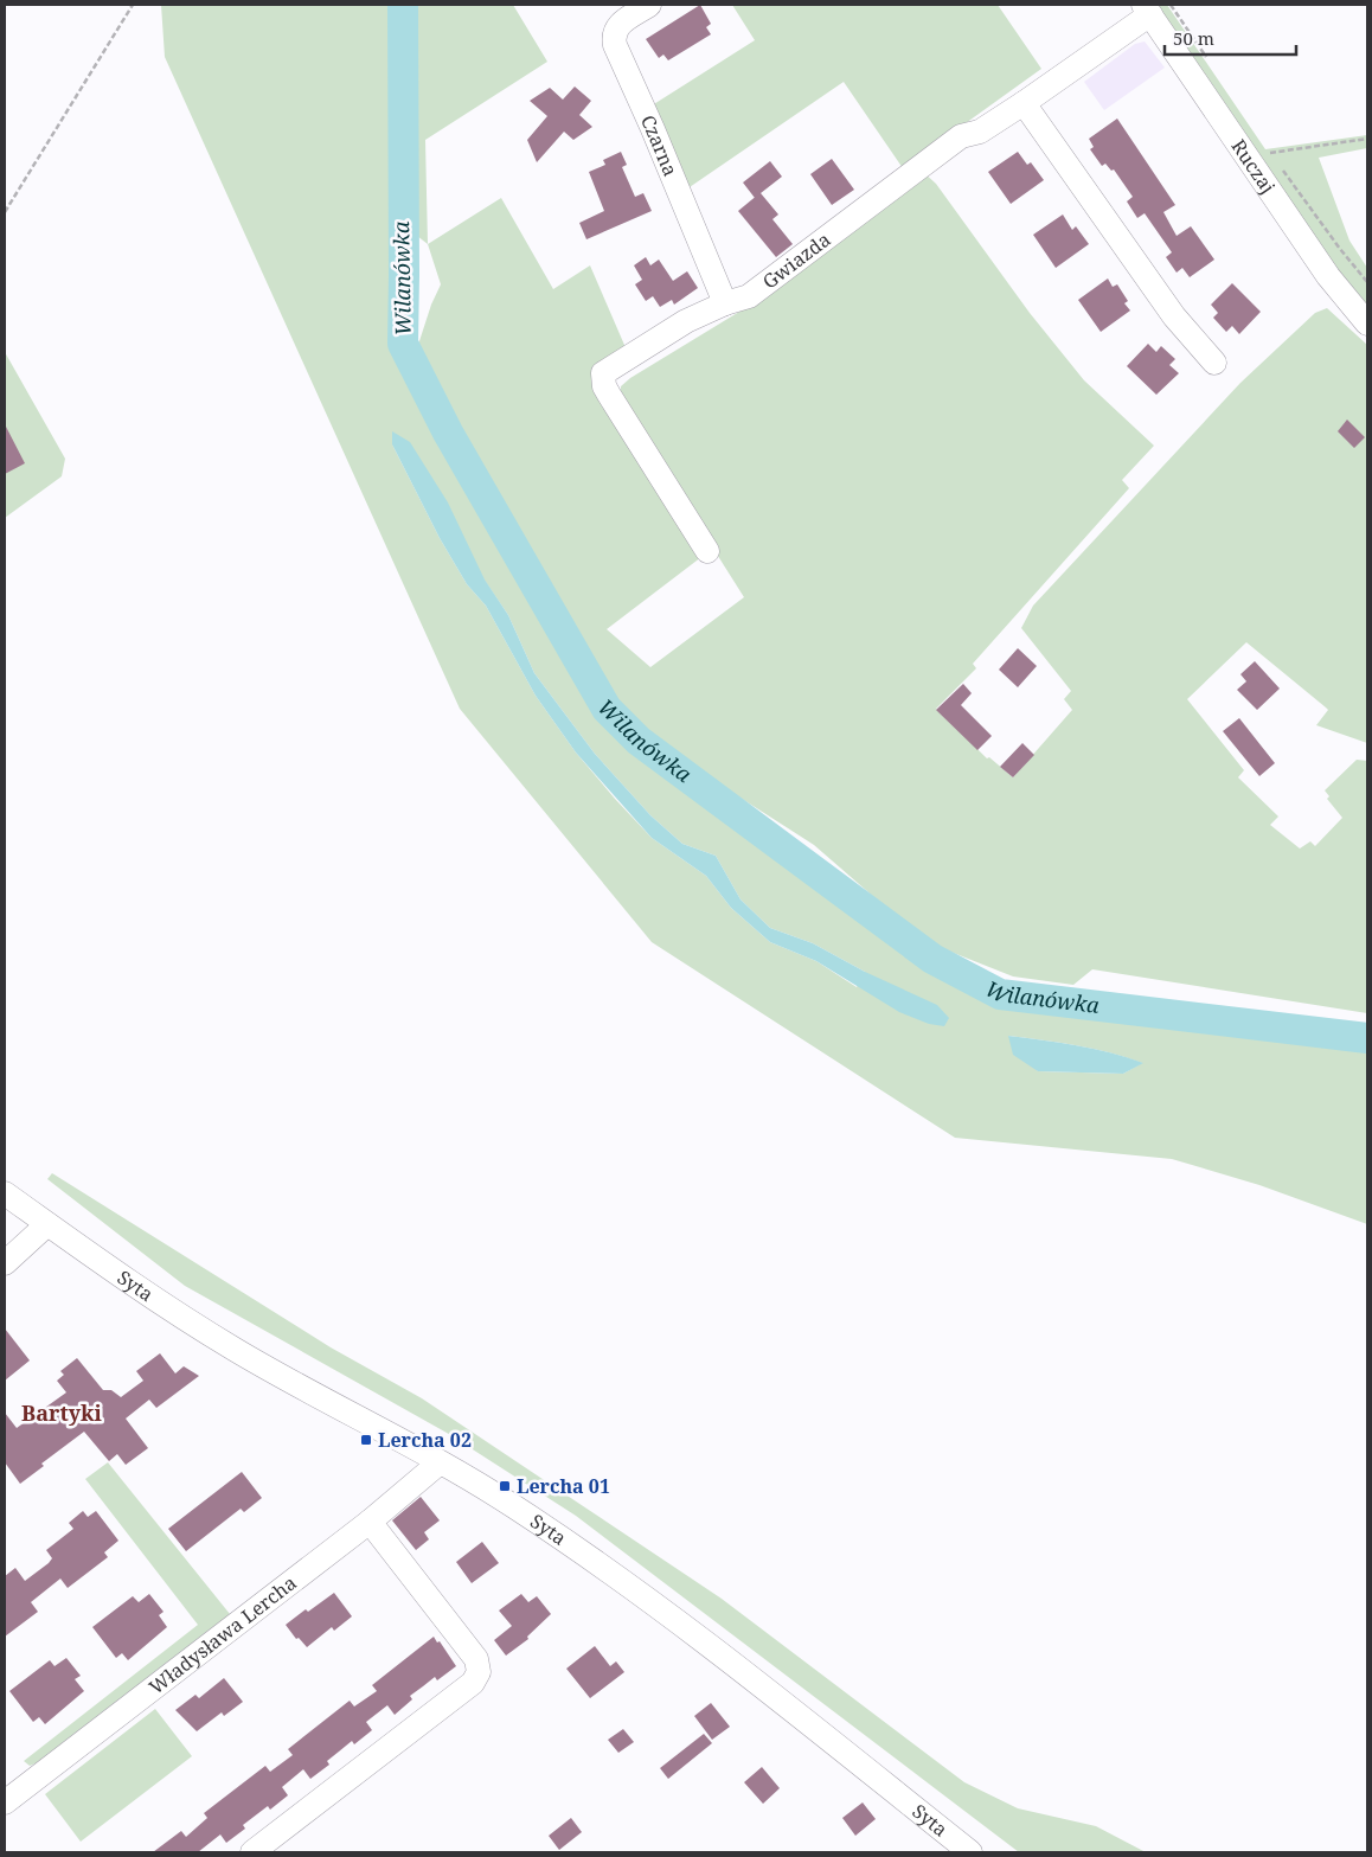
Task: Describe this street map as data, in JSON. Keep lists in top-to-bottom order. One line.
{"streets":{"street":["Czarna","Ruczaj","Gwiazda","Syta","Władysława Lercha"]},"crossings":[["Czarna","Gwiazda"],["Ruczaj","Gwiazda"],["Syta","Władysława Lercha"]],"districts":["Bartyki"],"water":["Wilanówka"],"places":{"transit":["Lercha 02","Lercha 01"]},"scale_bar":"50 m"}
